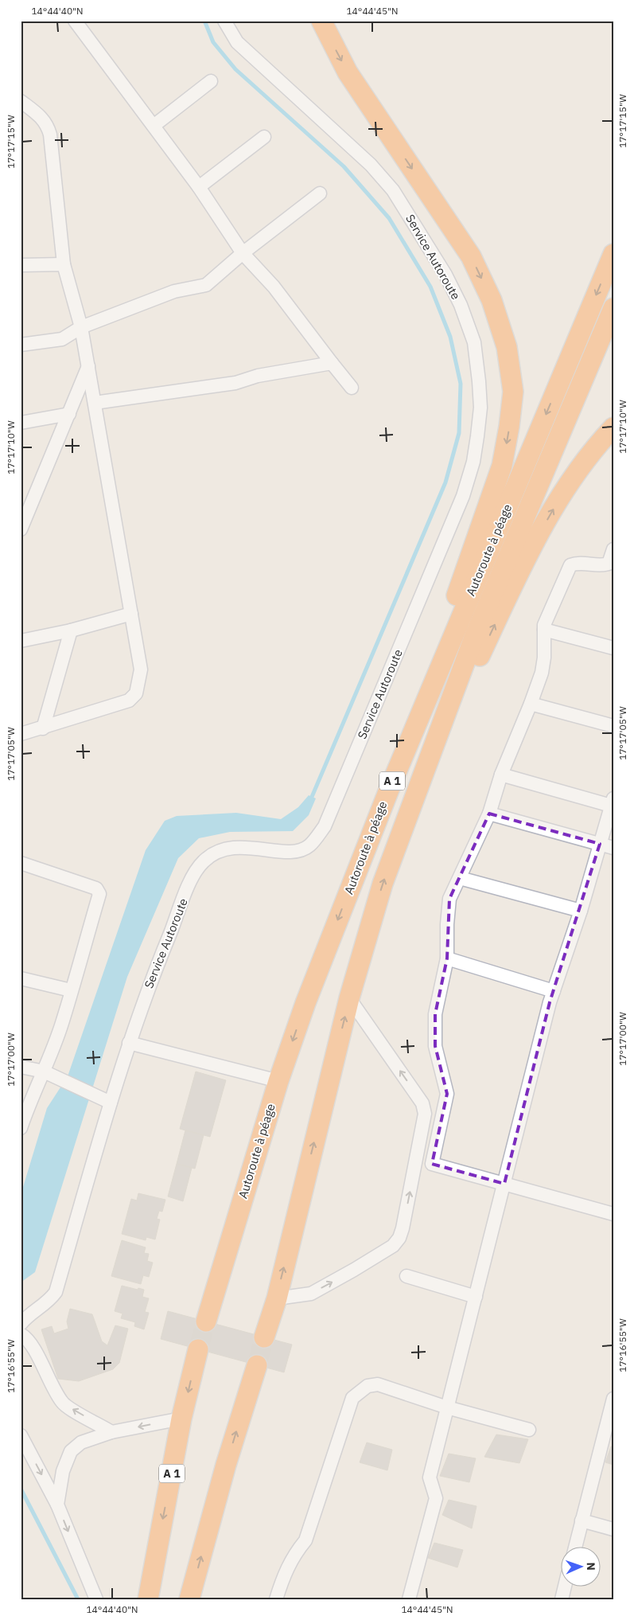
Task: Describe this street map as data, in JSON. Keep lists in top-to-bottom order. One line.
{"streets":{"highway":["Autoroute à péage","A 1"],"street":["Service Autoroute"]},"north":"right","coordinates":["14°44'40\"N","14°44'45\"N","17°17'15\"W","17°17'10\"W","17°17'05\"W","17°17'00\"W","17°16'55\"W"]}
